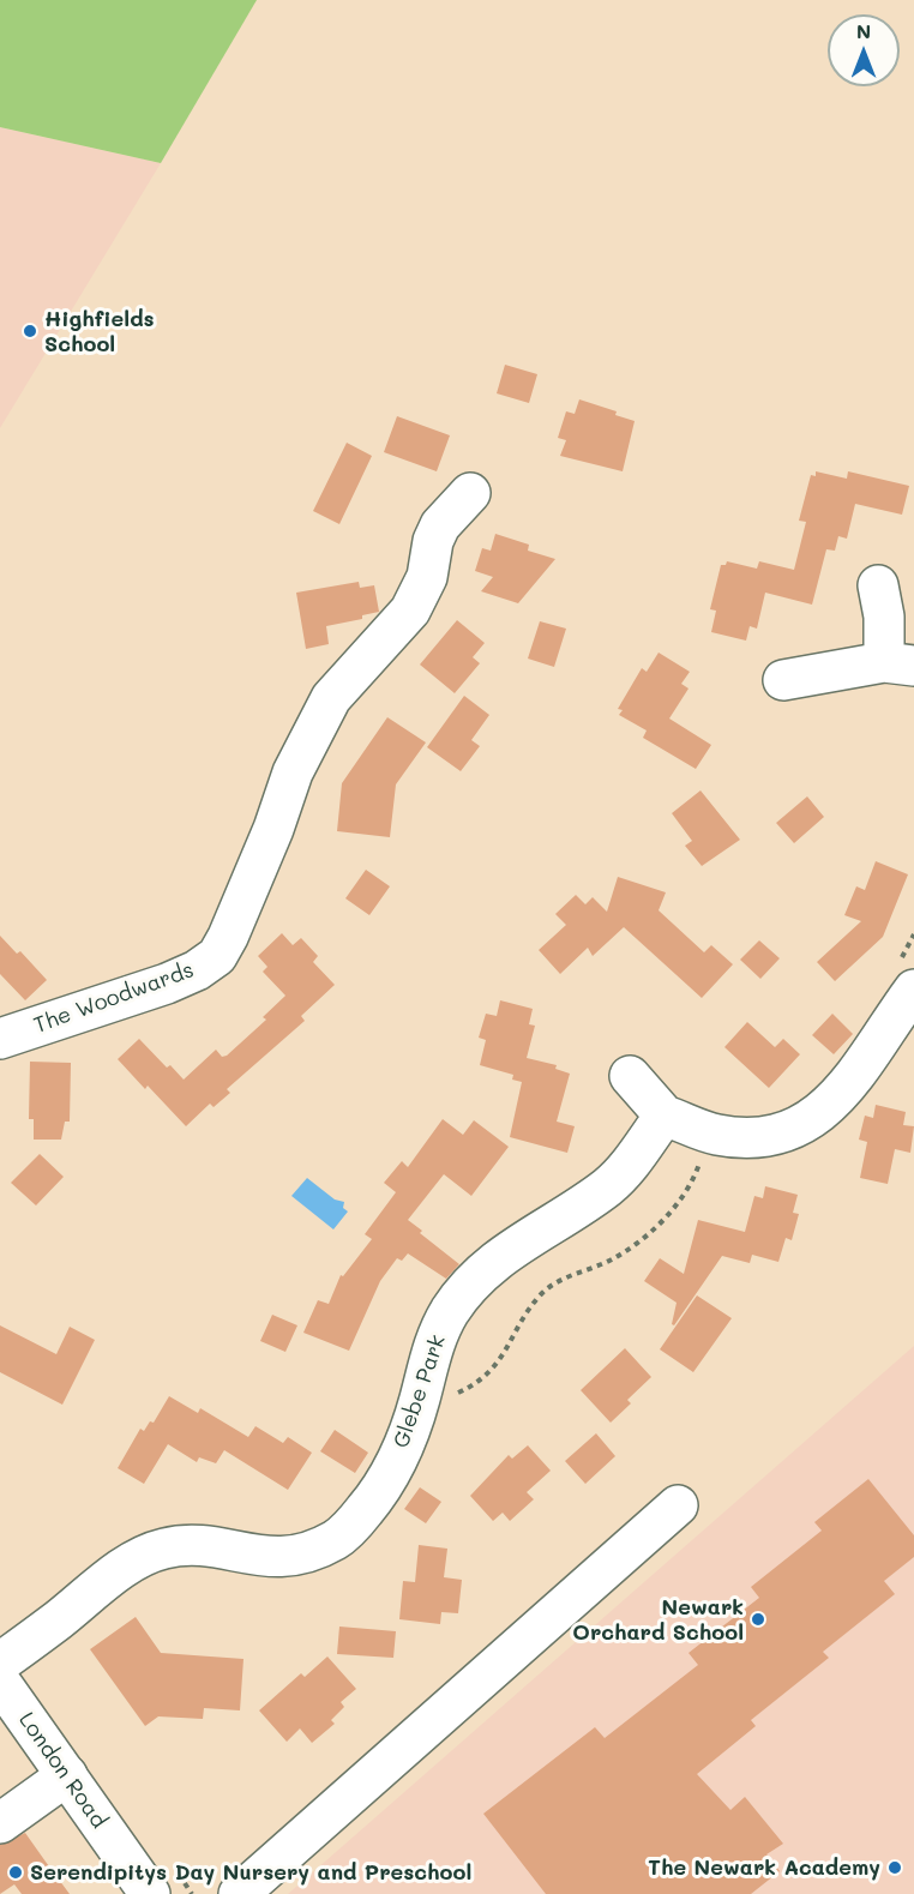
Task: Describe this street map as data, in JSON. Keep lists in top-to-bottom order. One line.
{"streets":{"street":["The Woodwards","Glebe Park","London Road"]},"places":["Highfields School","Newark Orchard School","The Newark Academy","Serendipitys Day Nursery and Preschool"],"north":"top"}
